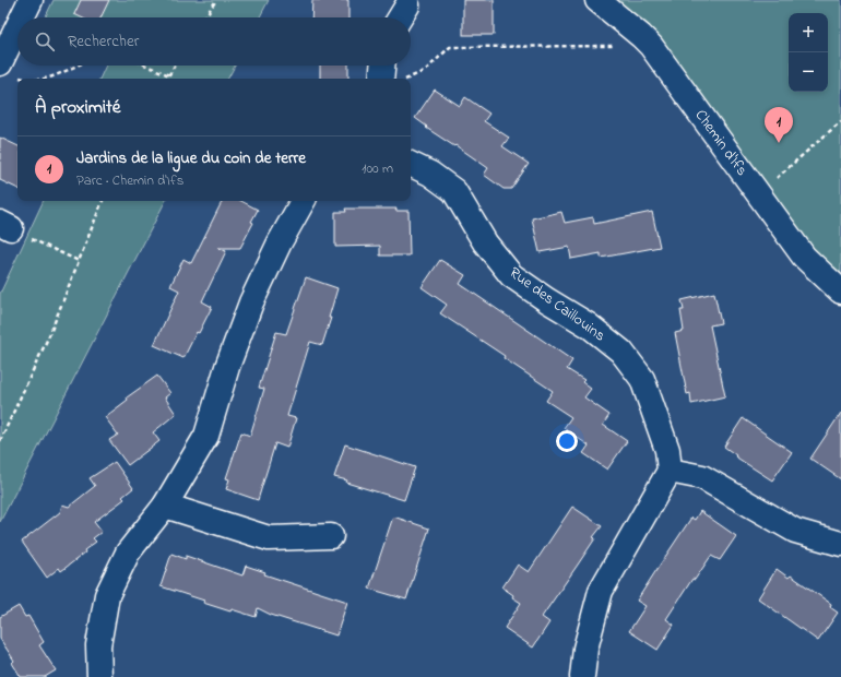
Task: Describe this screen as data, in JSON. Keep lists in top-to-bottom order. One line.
{"streets":{"street":["Chemin d'Ifs","Rue des Caillouins"]},"page":{"map_buttons":["+","−"],"search":"Rechercher","heading":"À proximité","pins":"1","list":[{"mark":"1","name":"Jardins de la ligue du coin de terre","note":"Parc · Chemin d'Ifs","value":"100 m"}]}}
